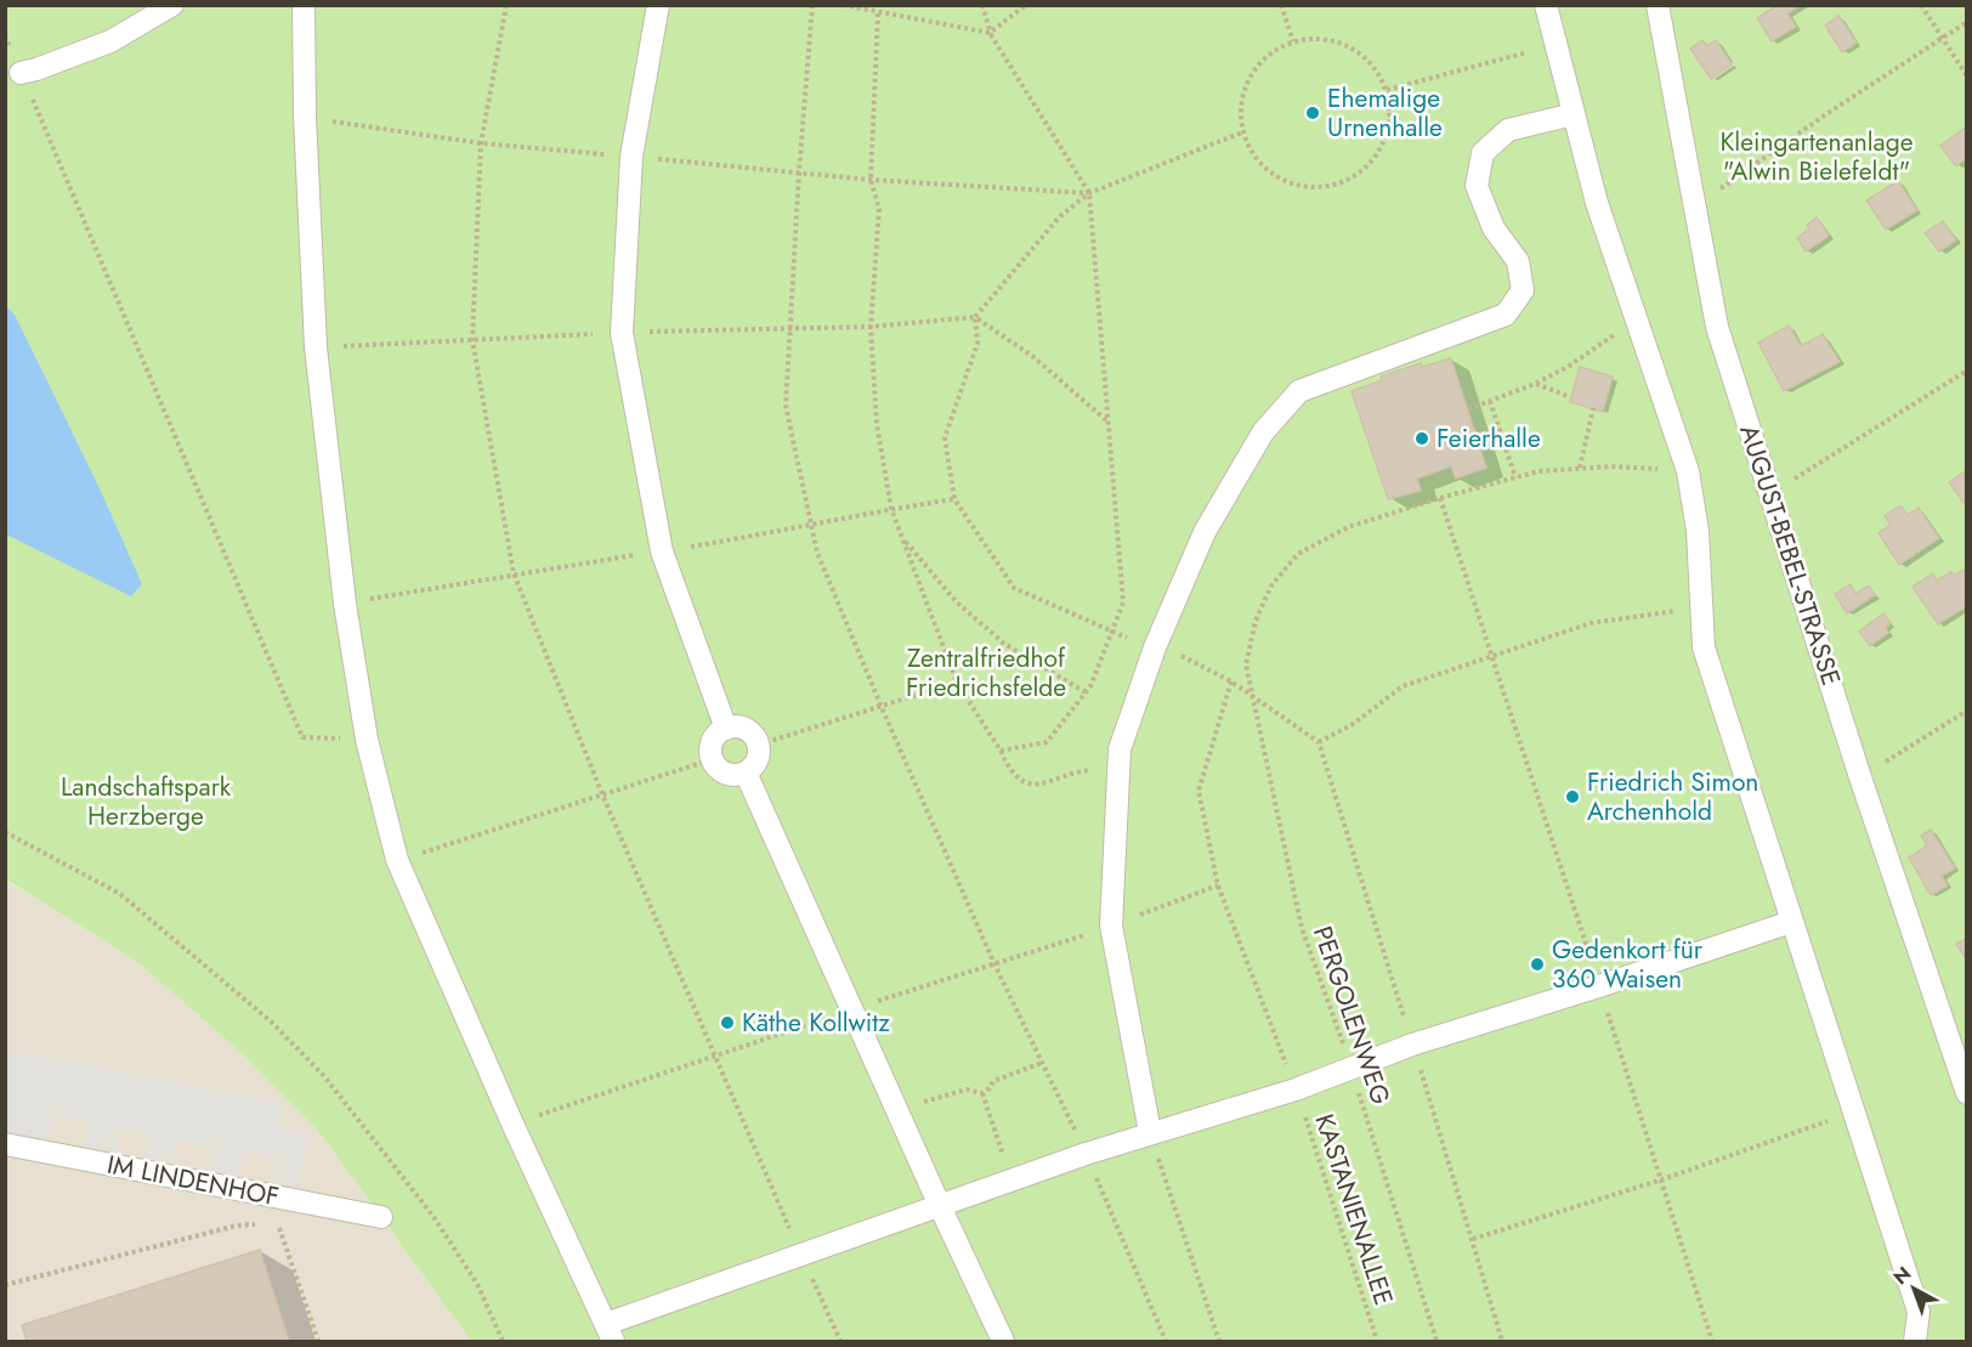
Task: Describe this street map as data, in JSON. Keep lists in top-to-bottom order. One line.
{"streets":{"lane":["AUGUST-BEBEL-STRASSE","IM LINDENHOF"],"path":["PERGOLENWEG","KASTANIENALLEE"]},"parks":["Kleingartenanlage \"Alwin Bielefeldt\"","Zentralfriedhof Friedrichsfelde","Landschaftspark Herzberge"],"places":["Ehemalige Urnenhalle","Feierhalle","Friedrich Simon Archenhold","Gedenkort für 360 Waisen","Käthe Kollwitz"],"north":"top left"}
